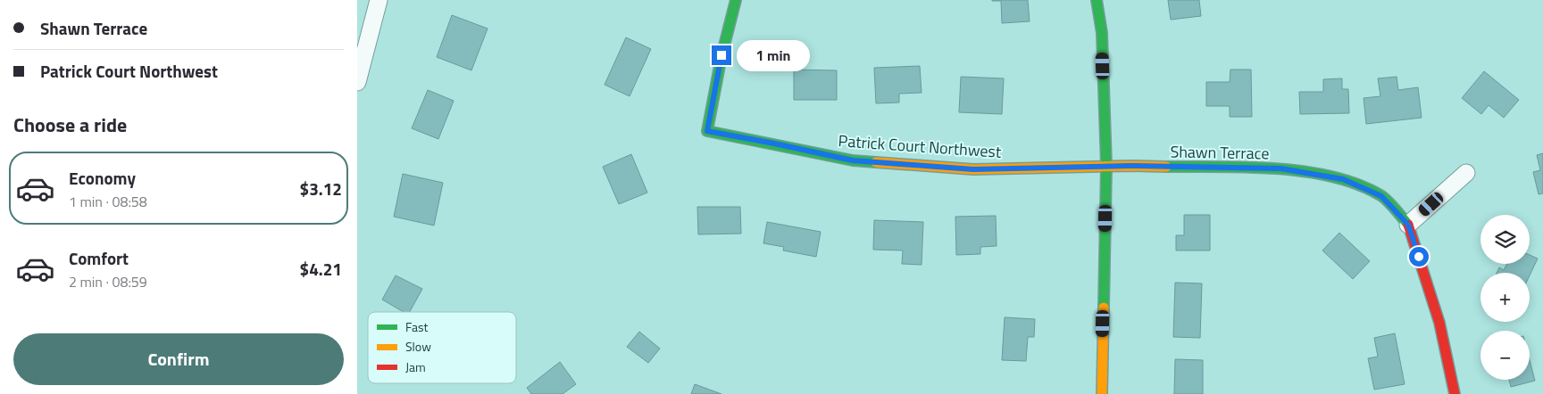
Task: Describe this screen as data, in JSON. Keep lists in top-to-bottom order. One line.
{"streets":{"street":["Patrick Court Northwest","Shawn Terrace"]},"crossings":[["Patrick Court Northwest","Shawn Terrace"]],"legend":["Fast","Slow","Jam"],"page":{"banner":["Shawn Terrace","Patrick Court Northwest"],"bubble":"1 min","heading":"Choose a ride","list":[{"name":"Economy","note":"1 min · 08:58","value":"$3.12"},{"name":"Comfort","note":"2 min · 08:59","value":"$4.21"}],"map_buttons":["+","−"],"buttons":"Confirm"}}
